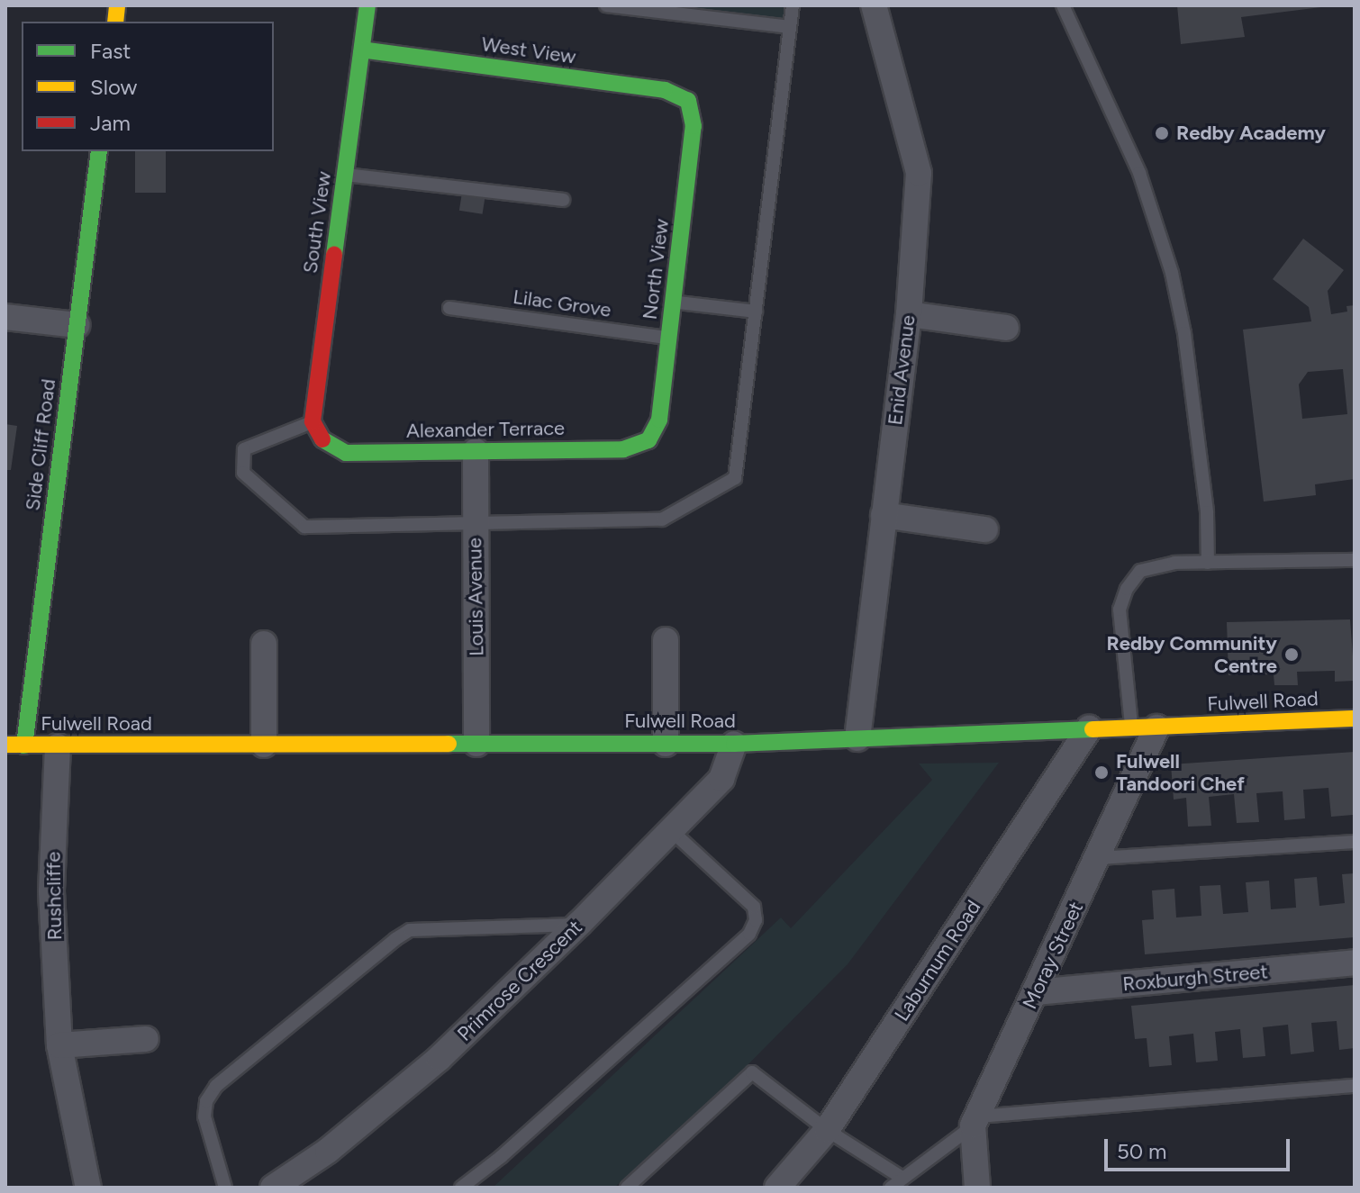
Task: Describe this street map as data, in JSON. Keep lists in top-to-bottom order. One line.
{"streets":{"street":["West View","South View","North View","Enid Avenue","Alexander Terrace","Side Cliff Road","Louis Avenue","Fulwell Road","Rushcliffe","Moray Street","Laburnum Road","Roxburgh Street","Primrose Crescent"],"lane":["Lilac Grove"]},"crossings":[["West View","South View"],["West View","North View"],["South View","Alexander Terrace"],["North View","Lilac Grove"],["North View","Alexander Terrace"],["Enid Avenue","Fulwell Road"],["Alexander Terrace","Louis Avenue"],["Side Cliff Road","Fulwell Road"],["Louis Avenue","Fulwell Road"],["Fulwell Road","Rushcliffe"],["Fulwell Road","Moray Street"],["Fulwell Road","Laburnum Road"],["Fulwell Road","Primrose Crescent"],["Moray Street","Roxburgh Street"]],"places":["Redby Academy","Redby Community Centre","Fulwell Tandoori Chef"],"legend":["Fast","Slow","Jam"],"scale_bar":"50 m"}
